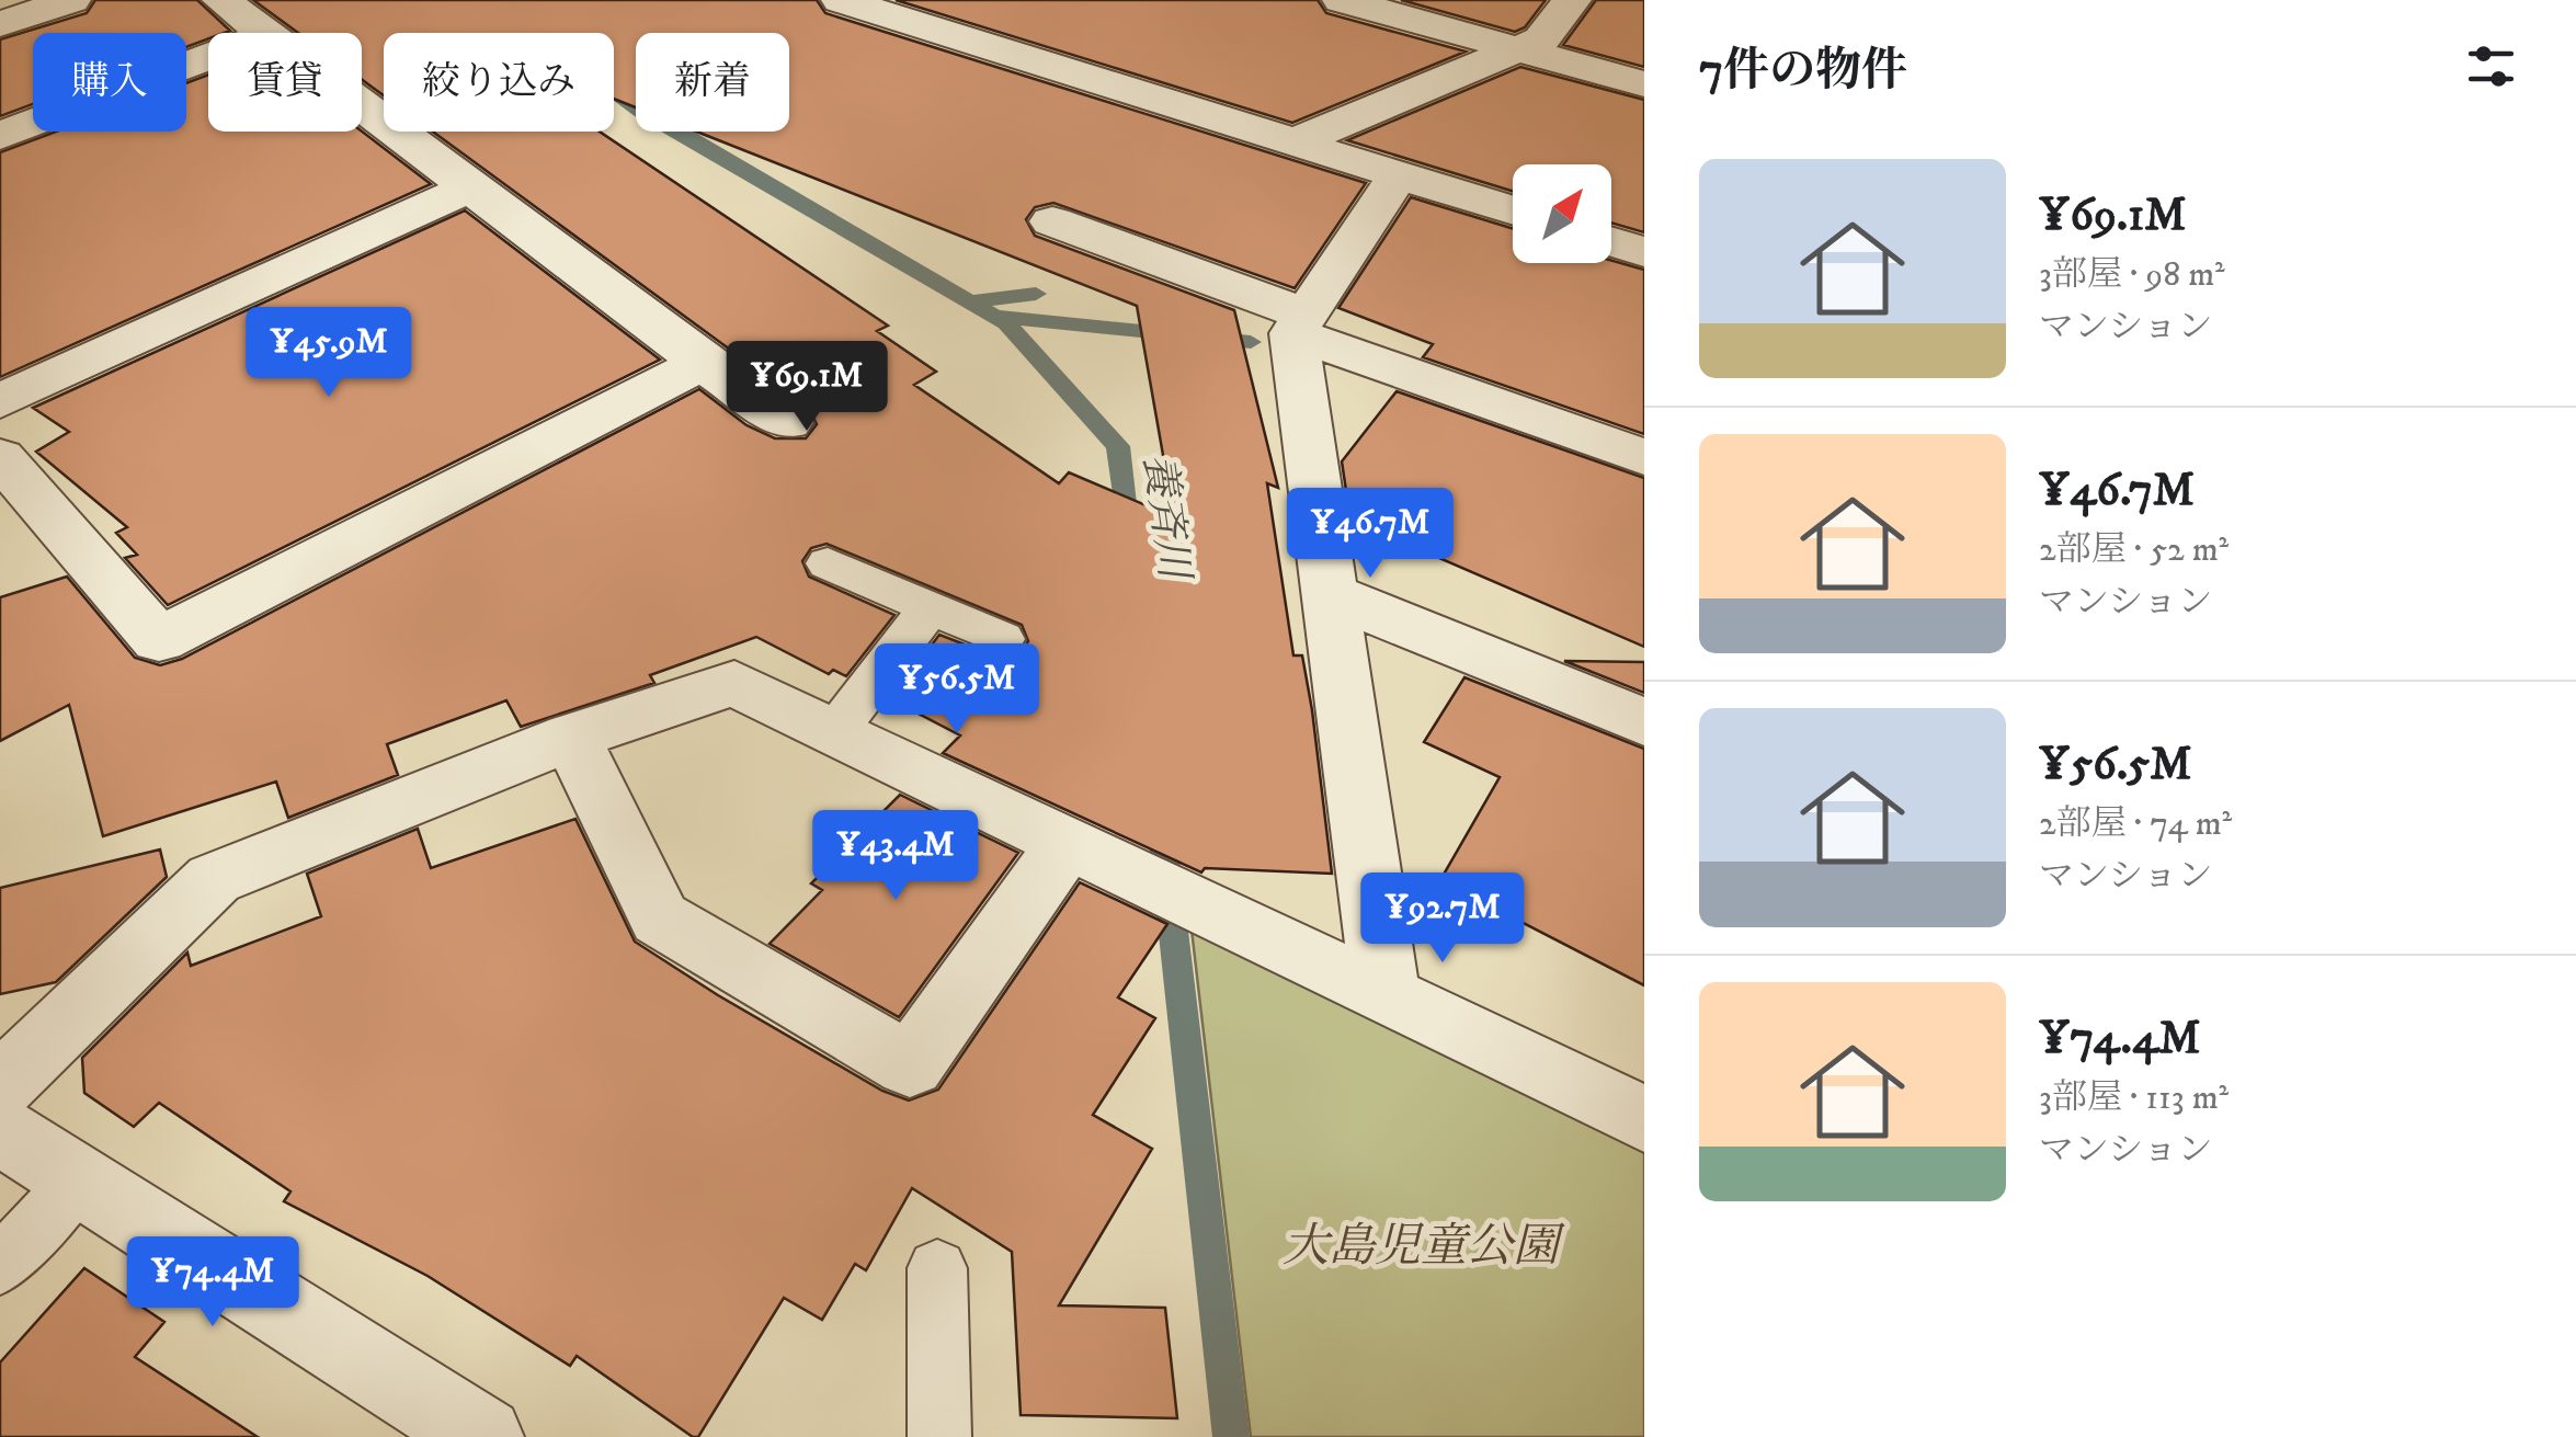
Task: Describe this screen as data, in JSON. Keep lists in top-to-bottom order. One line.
{"water":["養斉川"],"parks":["大島児童公園"],"north":"top right","page":{"heading":"7件の物件","chip":["購入","賃貸","絞り込み","新着"],"list":[{"name":"¥69.1M","note":"3部屋 · 98 m² · マンション"},{"name":"¥46.7M","note":"2部屋 · 52 m² · マンション"},{"name":"¥56.5M","note":"2部屋 · 74 m² · マンション"},{"name":"¥74.4M","note":"3部屋 · 113 m² · マンション"}],"price":["¥45.9M","¥69.1M","¥46.7M","¥56.5M","¥43.4M","¥92.7M","¥74.4M"]}}
